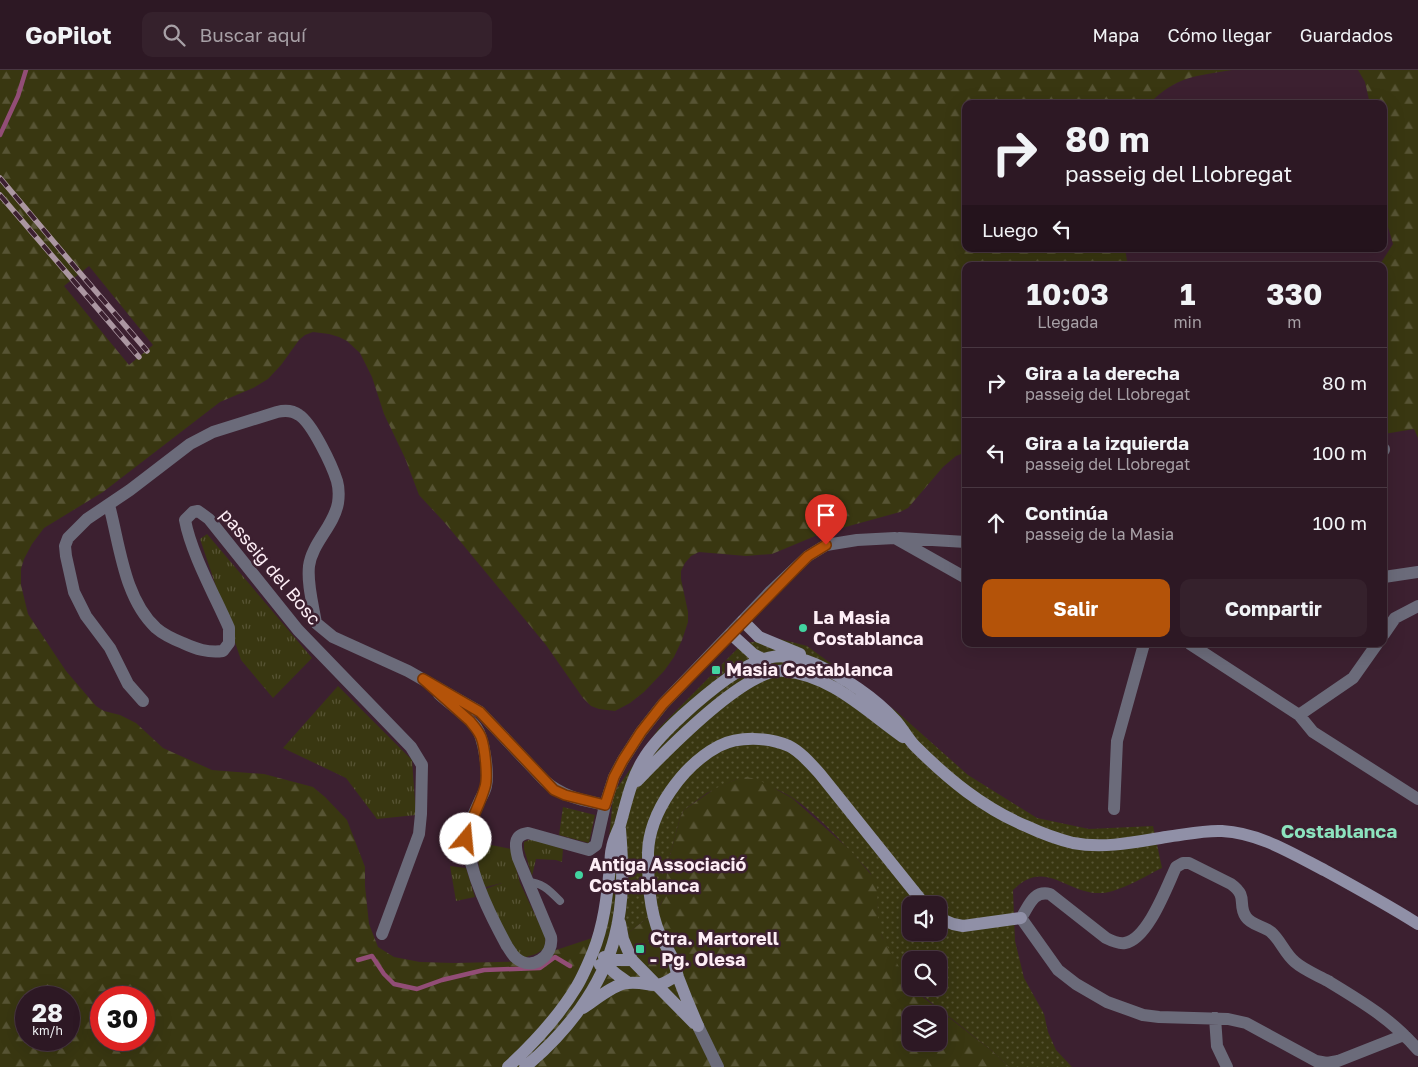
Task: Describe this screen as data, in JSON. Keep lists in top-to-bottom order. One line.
{"streets":{"street":["passeig del Bosc"]},"districts":["Costablanca"],"places":{"other":["La Masia Costablanca","Antiga Associació Costablanca"],"transit":["Masia Costablanca","Ctra. Martorell - Pg. Olesa"]},"page":{"header":"GoPilot","search":"Buscar aquí","nav":["Mapa","Cómo llegar","Guardados"],"turn":["80 m","passeig del Llobregat"],"then":"Luego","eta":["10:03","Llegada","1","min","330","m"],"list":[{"name":"Gira a la derecha","note":"passeig del Llobregat","value":"80 m"},{"name":"Gira a la izquierda","note":"passeig del Llobregat","value":"100 m"},{"name":"Continúa","note":"passeig de la Masia","value":"100 m"}],"buttons":["Salir","Compartir"],"speed":"28 km/h","limit":"30"}}
